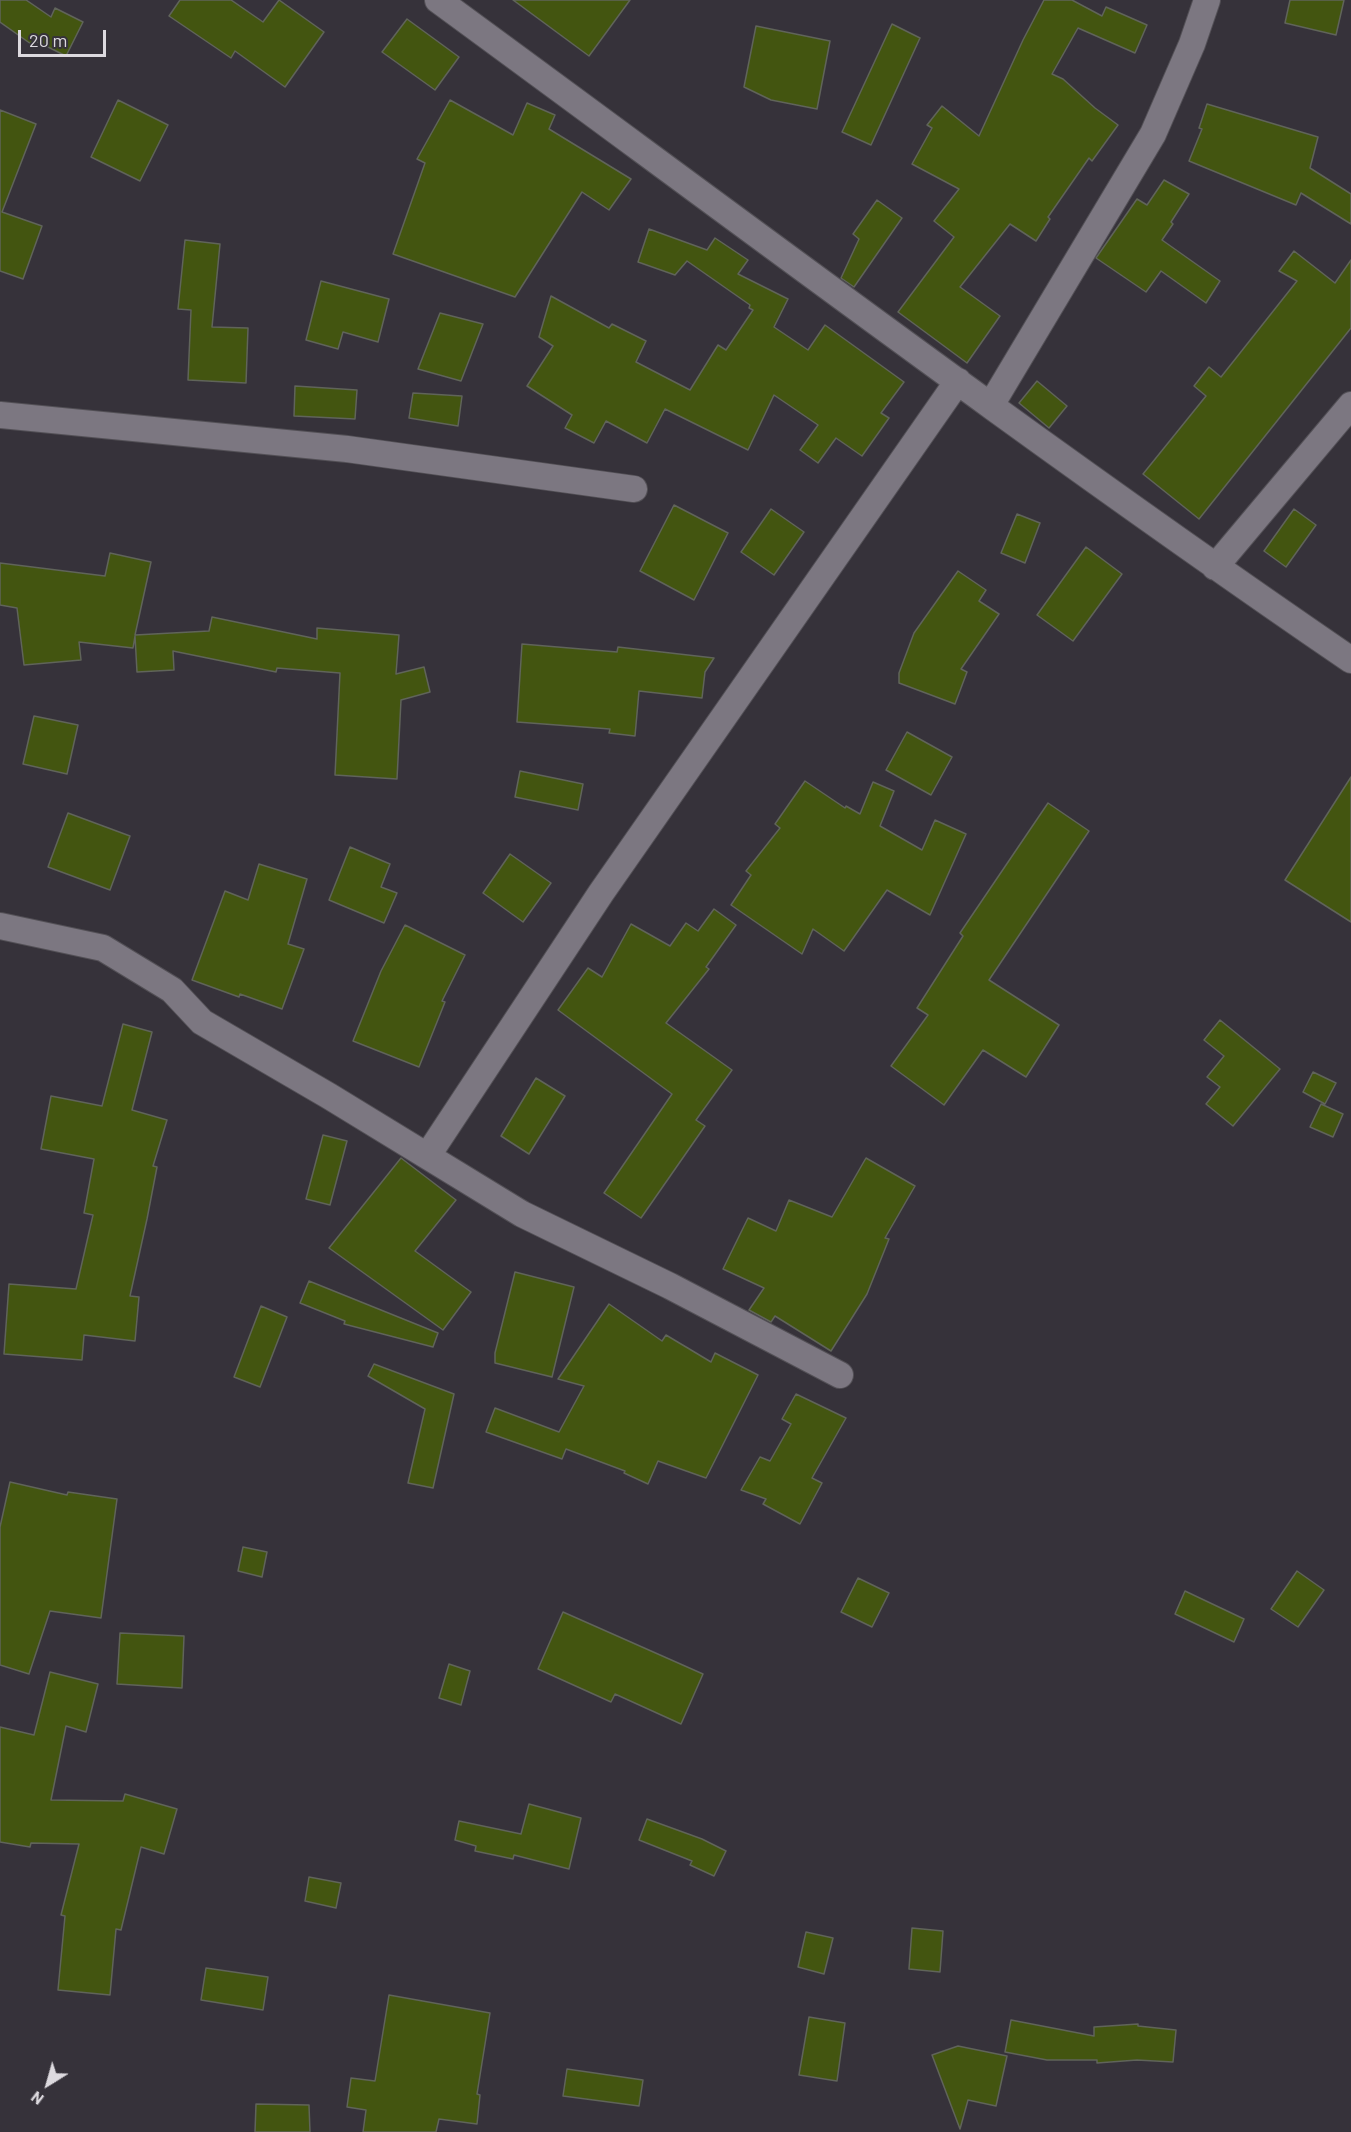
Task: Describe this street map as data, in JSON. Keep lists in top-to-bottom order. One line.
{"scale_bar":"20 m","north":"bottom left"}
